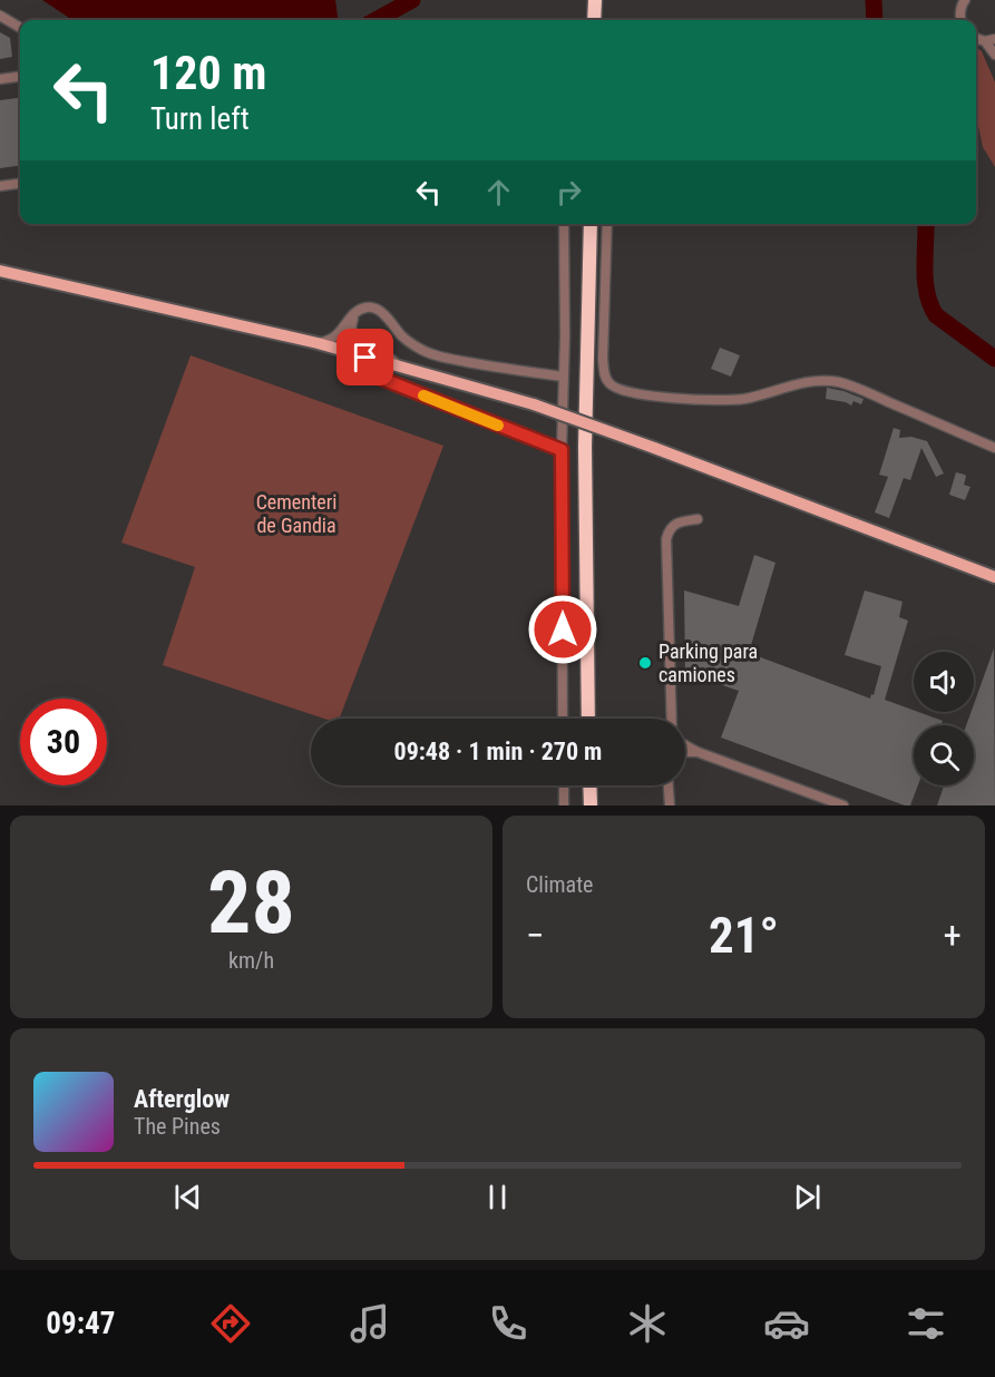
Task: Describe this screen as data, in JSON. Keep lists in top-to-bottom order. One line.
{"parks":["Cementeri de Gandia"],"places":["Parking para camiones"],"page":{"turn":["120 m","Turn left"],"limit":"30","trip":"09:48 · 1 min · 270 m","tile":[["28","km/h"],"Climate"],"heat":["−","21°","+"],"song":["Afterglow","The Pines"],"tabs":"09:47"}}
